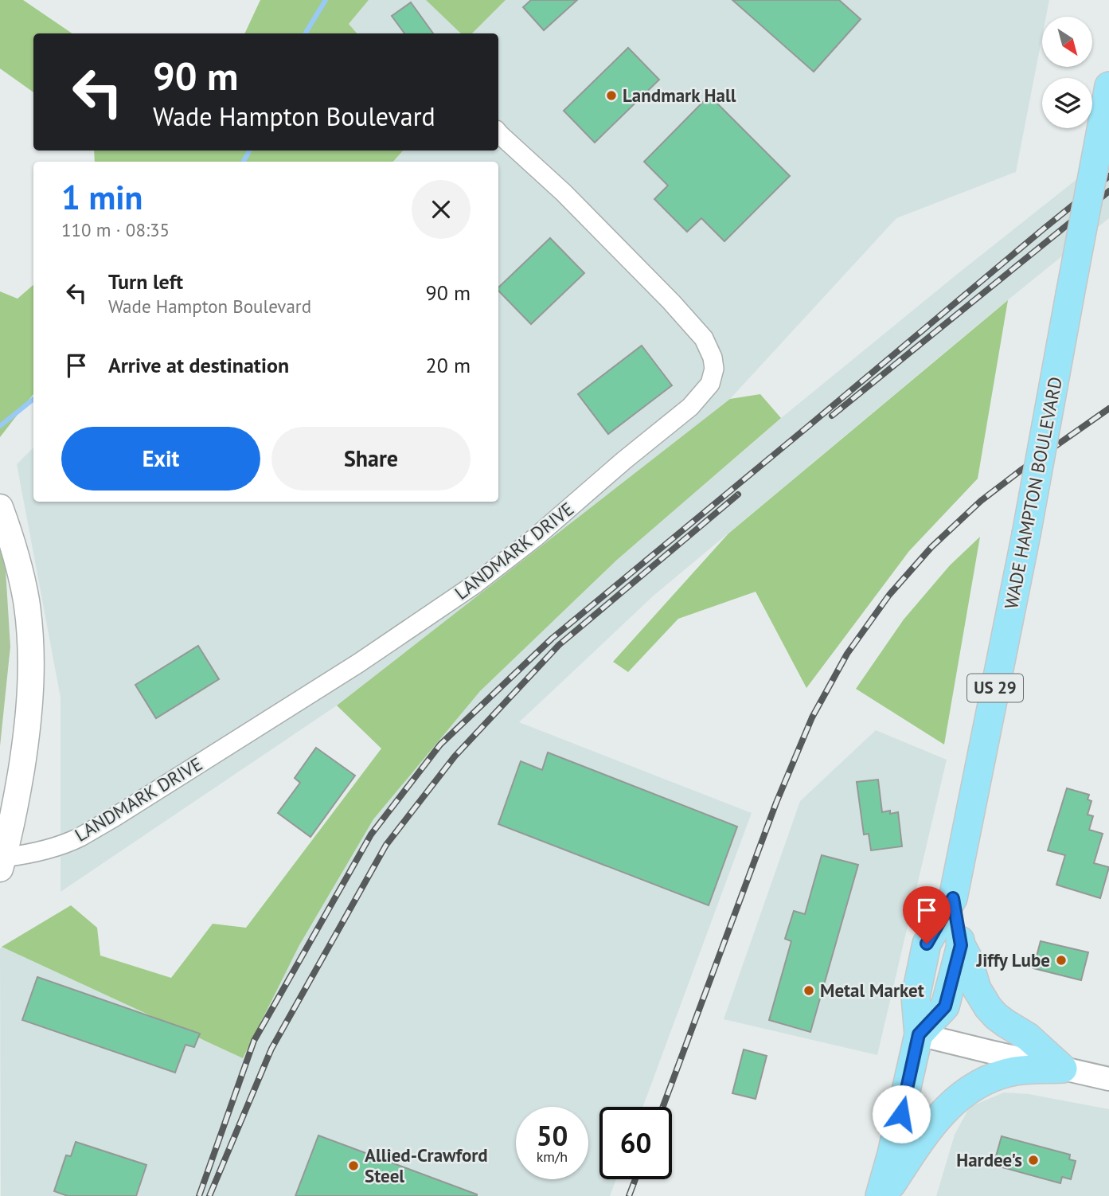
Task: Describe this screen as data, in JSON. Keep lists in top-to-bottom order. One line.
{"streets":{"main road":["WADE HAMPTON BOULEVARD","US 29"],"street":["LANDMARK DRIVE"]},"places":["Landmark Hall","Jiffy Lube","Metal Market","Hardee's","Allied-Crawford Steel"],"north":"bottom right","page":{"turn":["90 m","Wade Hampton Boulevard"],"heading":["1 min","110 m · 08:35"],"list":[{"name":"Turn left","note":"Wade Hampton Boulevard","value":"90 m"},{"name":"Arrive at destination","value":"20 m"}],"buttons":["Exit","Share"],"speed":"50 km/h","limit":"60"}}
